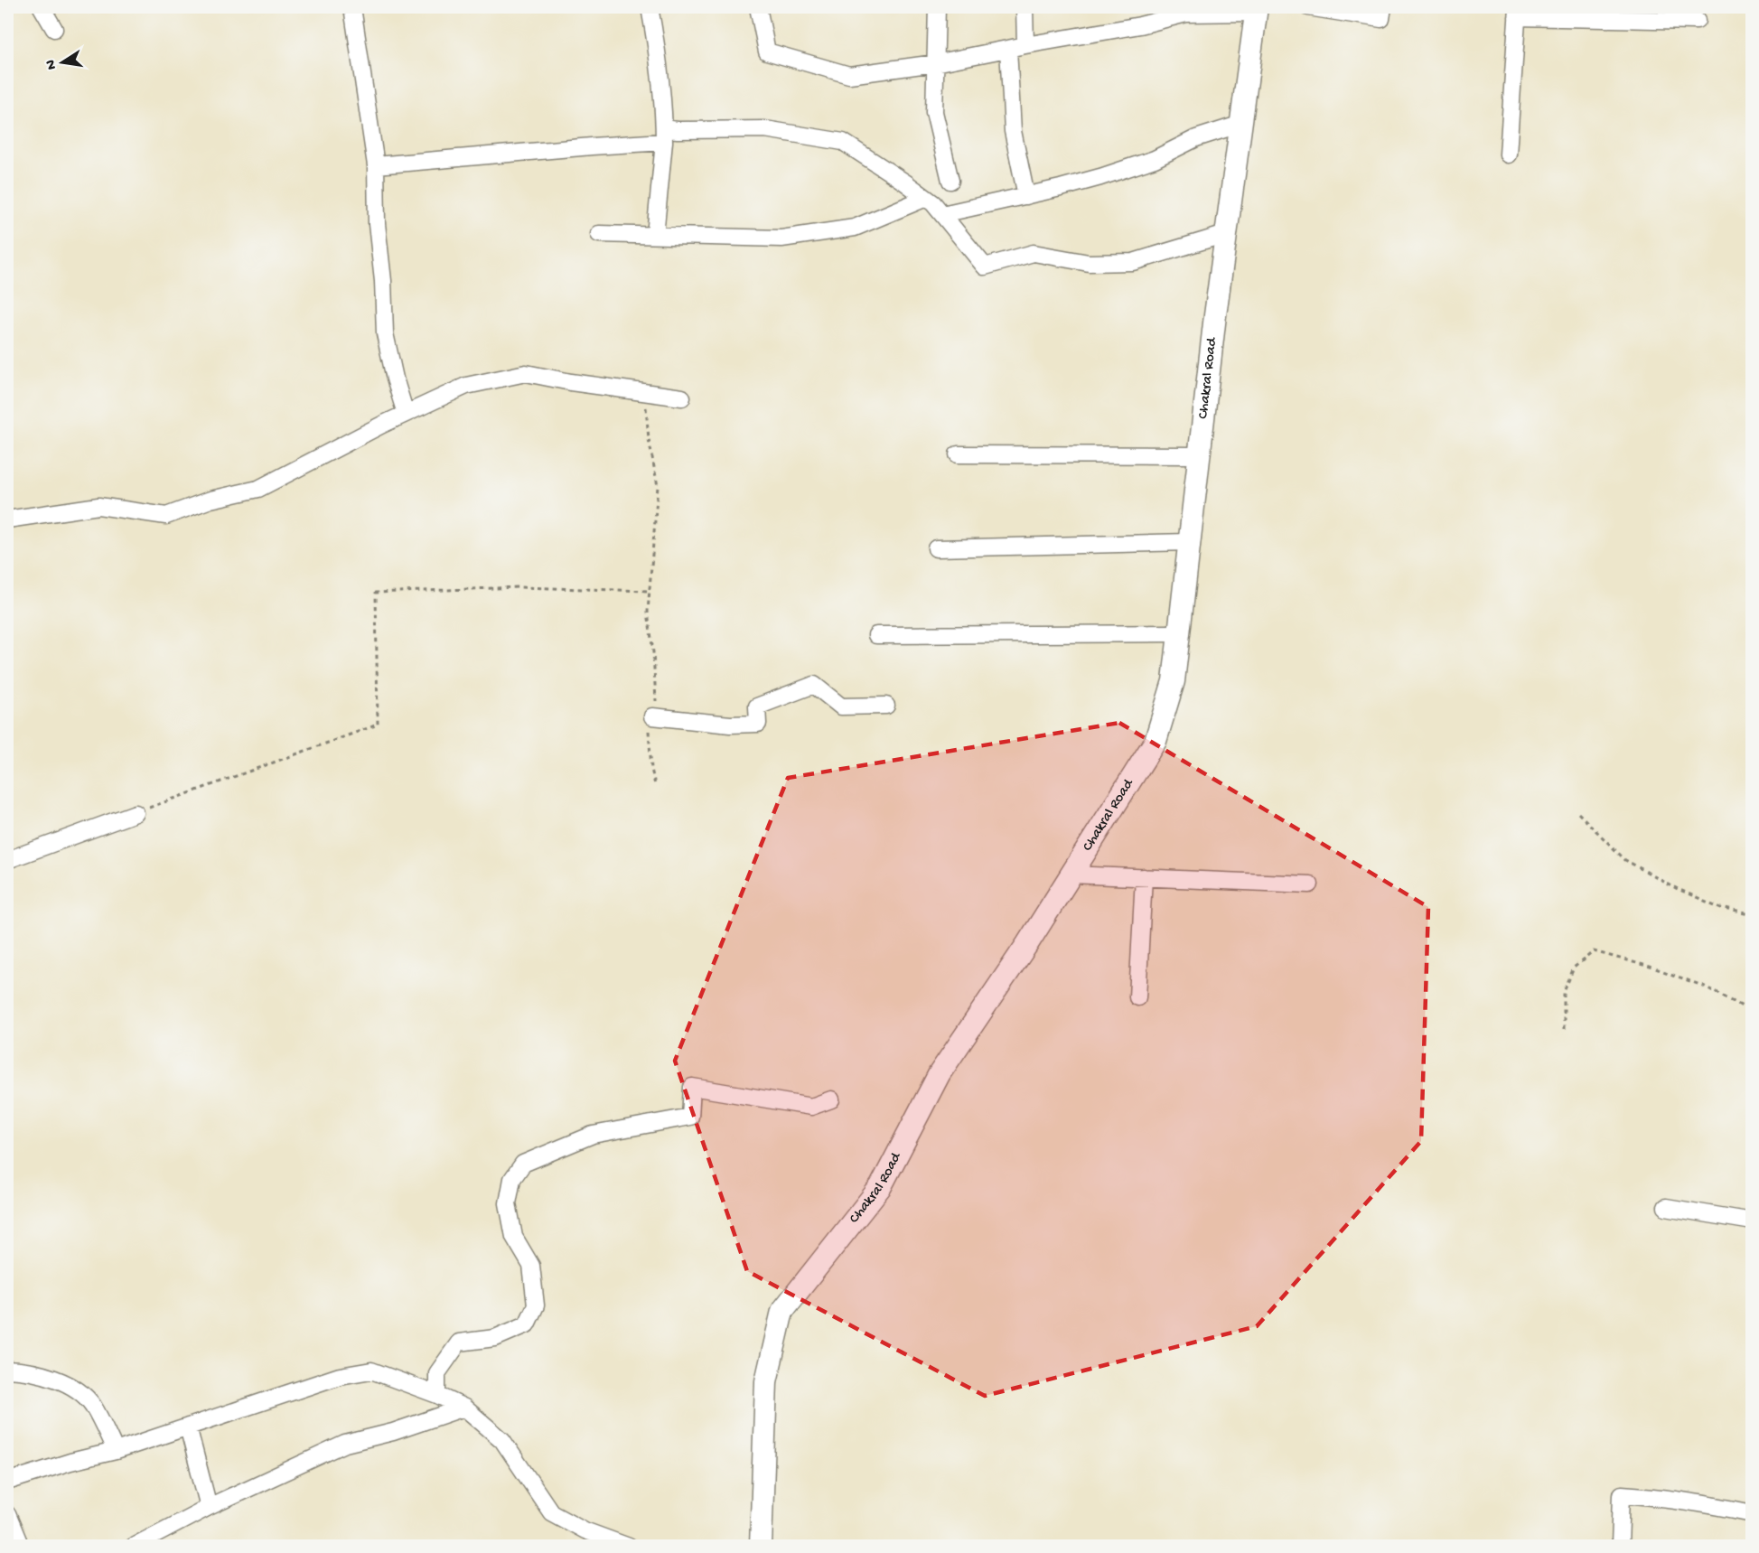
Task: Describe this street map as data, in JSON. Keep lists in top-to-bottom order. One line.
{"streets":{"street":["Chakral Road"]},"north":"left"}
